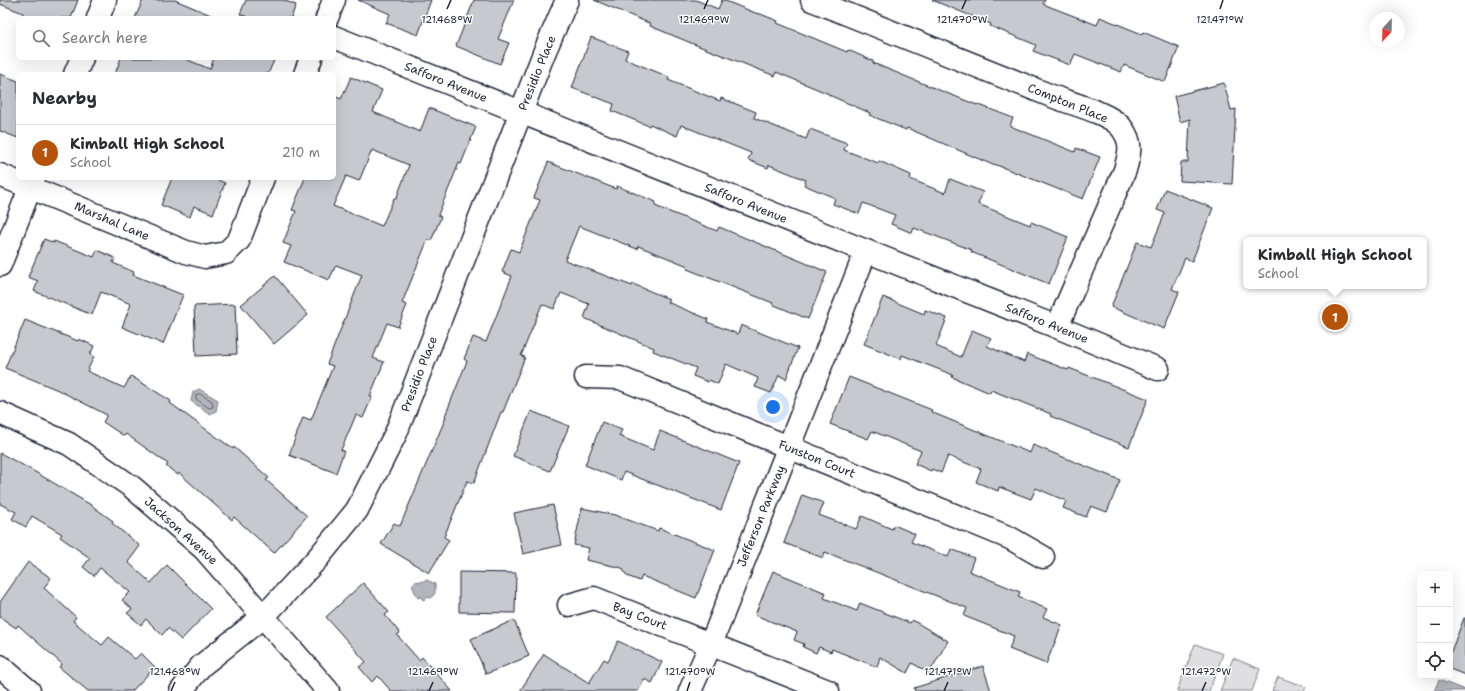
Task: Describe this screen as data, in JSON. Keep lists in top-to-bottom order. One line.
{"streets":{"street":["Presidio Place","Safforo Avenue","Compton Place","Marshal Lane","Funston Court","Jefferson Parkway","Jackson Avenue","Bay Court"]},"crossings":[["Presidio Place","Safforo Avenue"],["Presidio Place","Jackson Avenue"],["Safforo Avenue","Compton Place"],["Safforo Avenue","Jefferson Parkway"],["Funston Court","Jefferson Parkway"],["Jefferson Parkway","Bay Court"]],"north":"bottom","page":{"search":"Search here","heading":"Nearby","list":[{"mark":"1","name":"Kimball High School","note":"School","value":"210 m"}],"popup":["Kimball High School","School"],"pins":"1","map_buttons":["+","−"]},"coordinates":["121.468°W","121.469°W","121.470°W","121.471°W","121.472°W"]}
